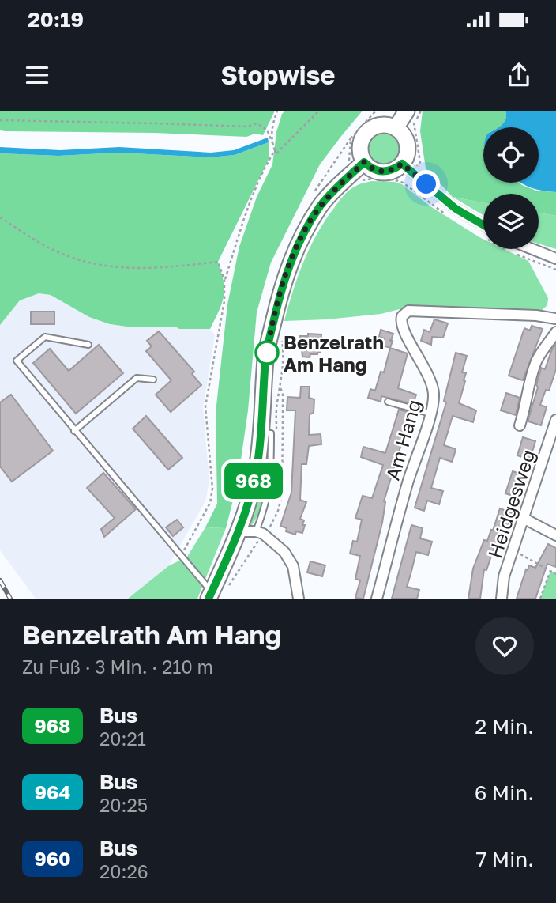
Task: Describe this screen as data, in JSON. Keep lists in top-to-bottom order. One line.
{"streets":{"street":["Am Hang","Heidgesweg"]},"places":["Benzelrath Am Hang"],"lines":["bus line 968"],"page":{"status":"20:19","header":"Stopwise","on_map":"968","heading":["Benzelrath Am Hang","Zu Fuß · 3 Min. · 210 m"],"list":[{"mark":"968","name":"Bus","note":"20:21","value":"2 Min."},{"mark":"964","name":"Bus","note":"20:25","value":"6 Min."},{"mark":"960","name":"Bus","note":"20:26","value":"7 Min."}]}}
